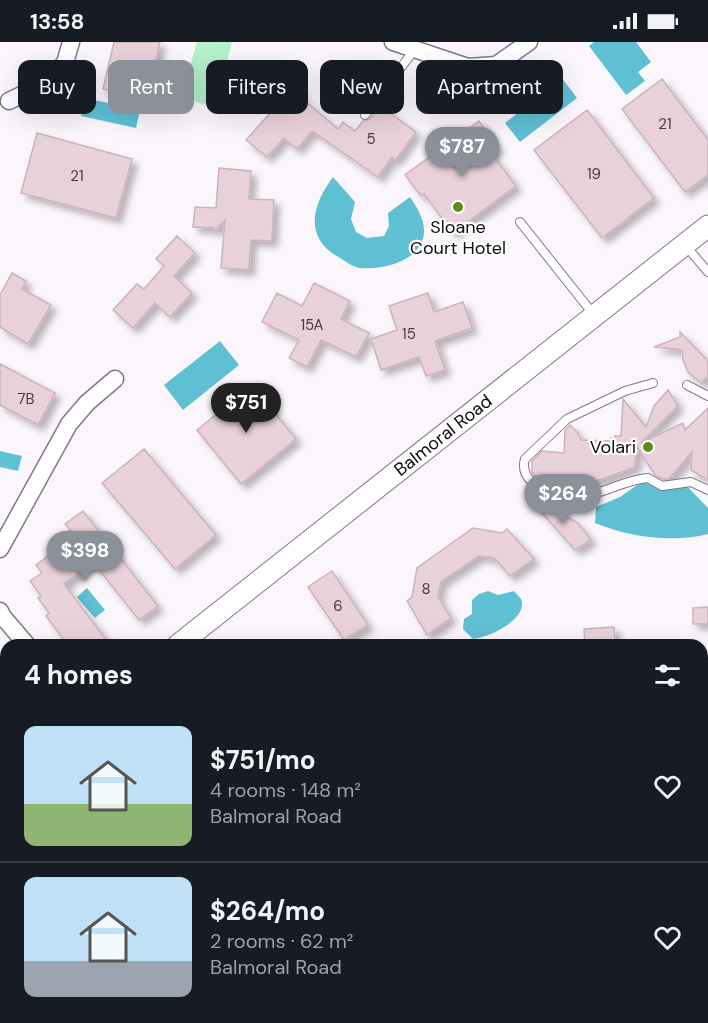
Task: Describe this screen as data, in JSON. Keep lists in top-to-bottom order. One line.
{"streets":{"street":["Balmoral Road"]},"places":["Sloane Court Hotel","Volari"],"house_numbers":["21","5","19","21","15A","15","7B","8","6"],"page":{"status":"13:58","chip":["Buy","Rent","Filters","New","Apartment"],"price":["$787","$751","$264","$398"],"heading":"4 homes","list":[{"name":"$751/mo","note":"4 rooms · 148 m² · Balmoral Road"},{"name":"$264/mo","note":"2 rooms · 62 m² · Balmoral Road"}]}}
